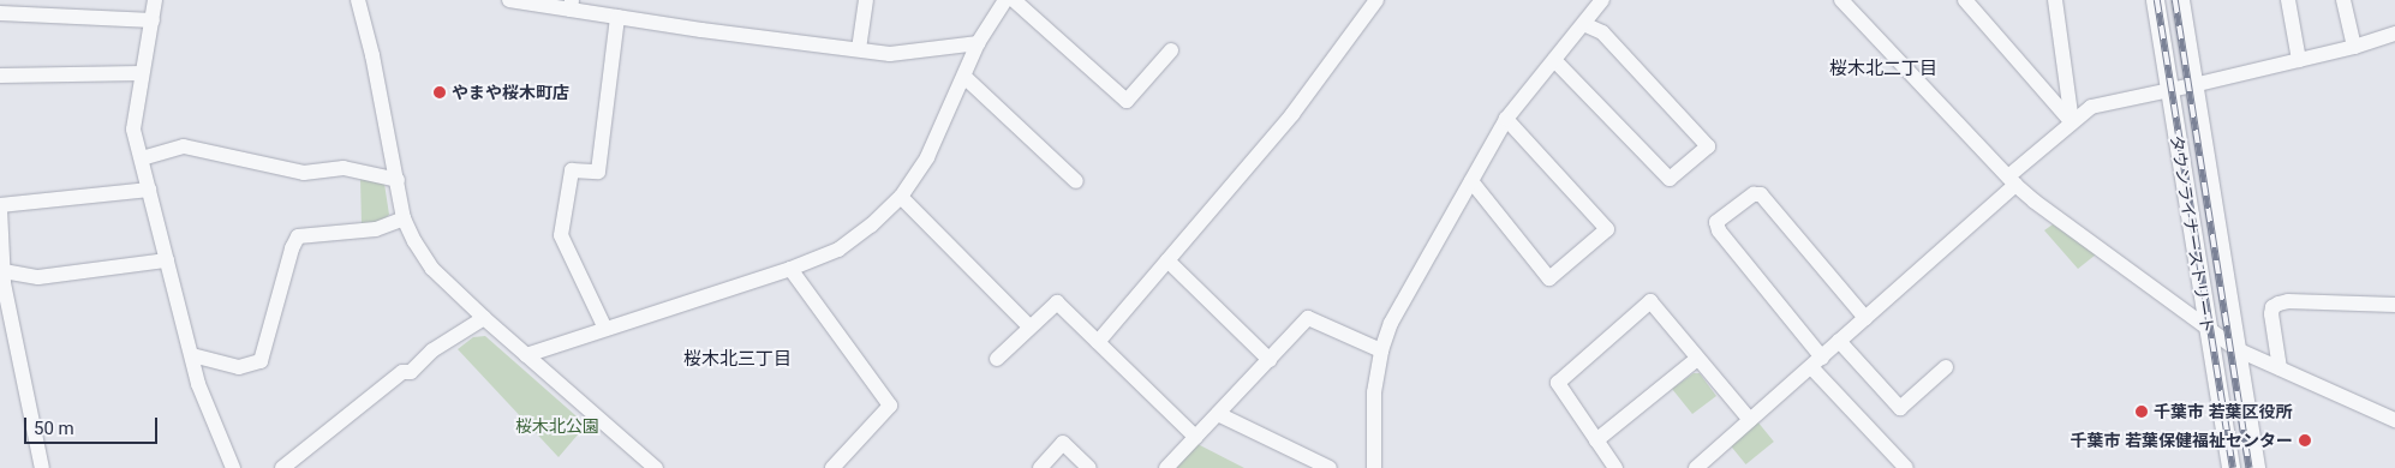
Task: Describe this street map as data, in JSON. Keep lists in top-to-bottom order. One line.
{"streets":{"street":["タウンライナーストリート"]},"districts":["桜木北二丁目","桜木北三丁目"],"parks":["桜木北公園"],"places":["やまや桜木町店","千葉市 若葉区役所","千葉市 若葉保健福祉センター"],"scale_bar":"50 m"}
